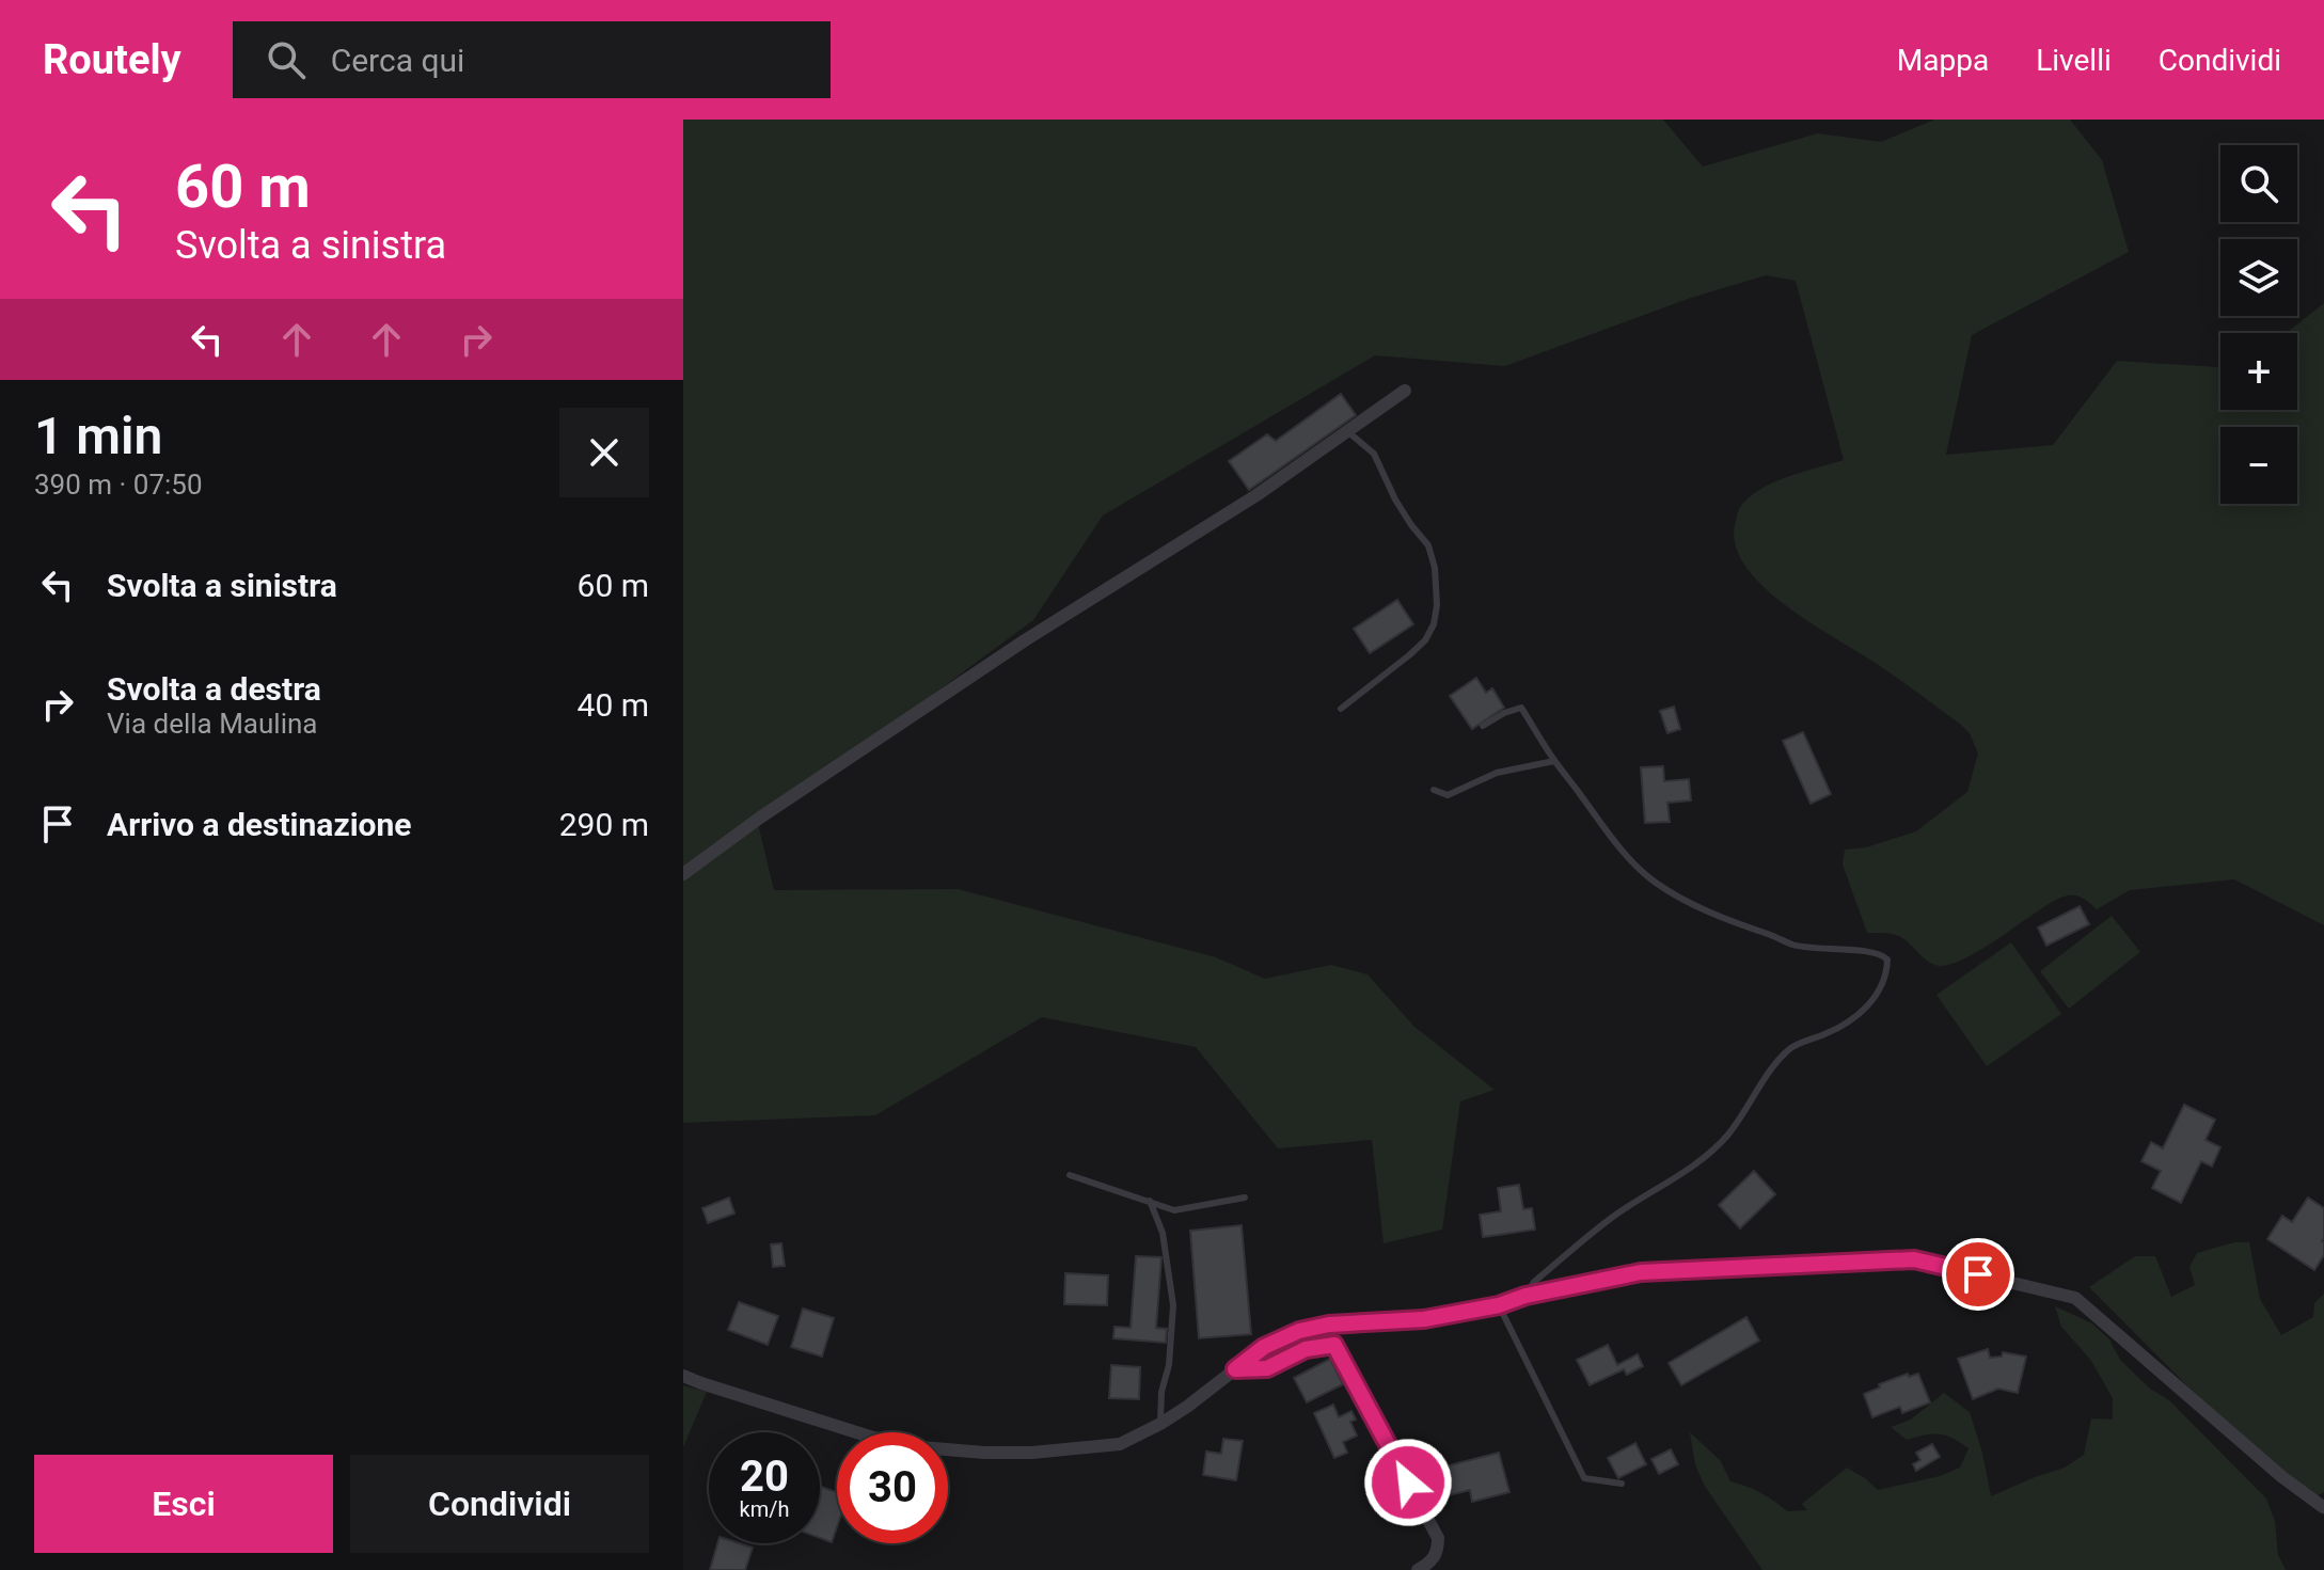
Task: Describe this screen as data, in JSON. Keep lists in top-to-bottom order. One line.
{"page":{"header":"Routely","search":"Cerca qui","nav":["Mappa","Livelli","Condividi"],"turn":["60 m","Svolta a sinistra"],"map_buttons":["+","−"],"heading":["1 min","390 m · 07:50"],"list":[{"name":"Svolta a sinistra","value":"60 m"},{"name":"Svolta a destra","note":"Via della Maulina","value":"40 m"},{"name":"Arrivo a destinazione","value":"290 m"}],"speed":"20 km/h","limit":"30","buttons":["Esci","Condividi"]}}
